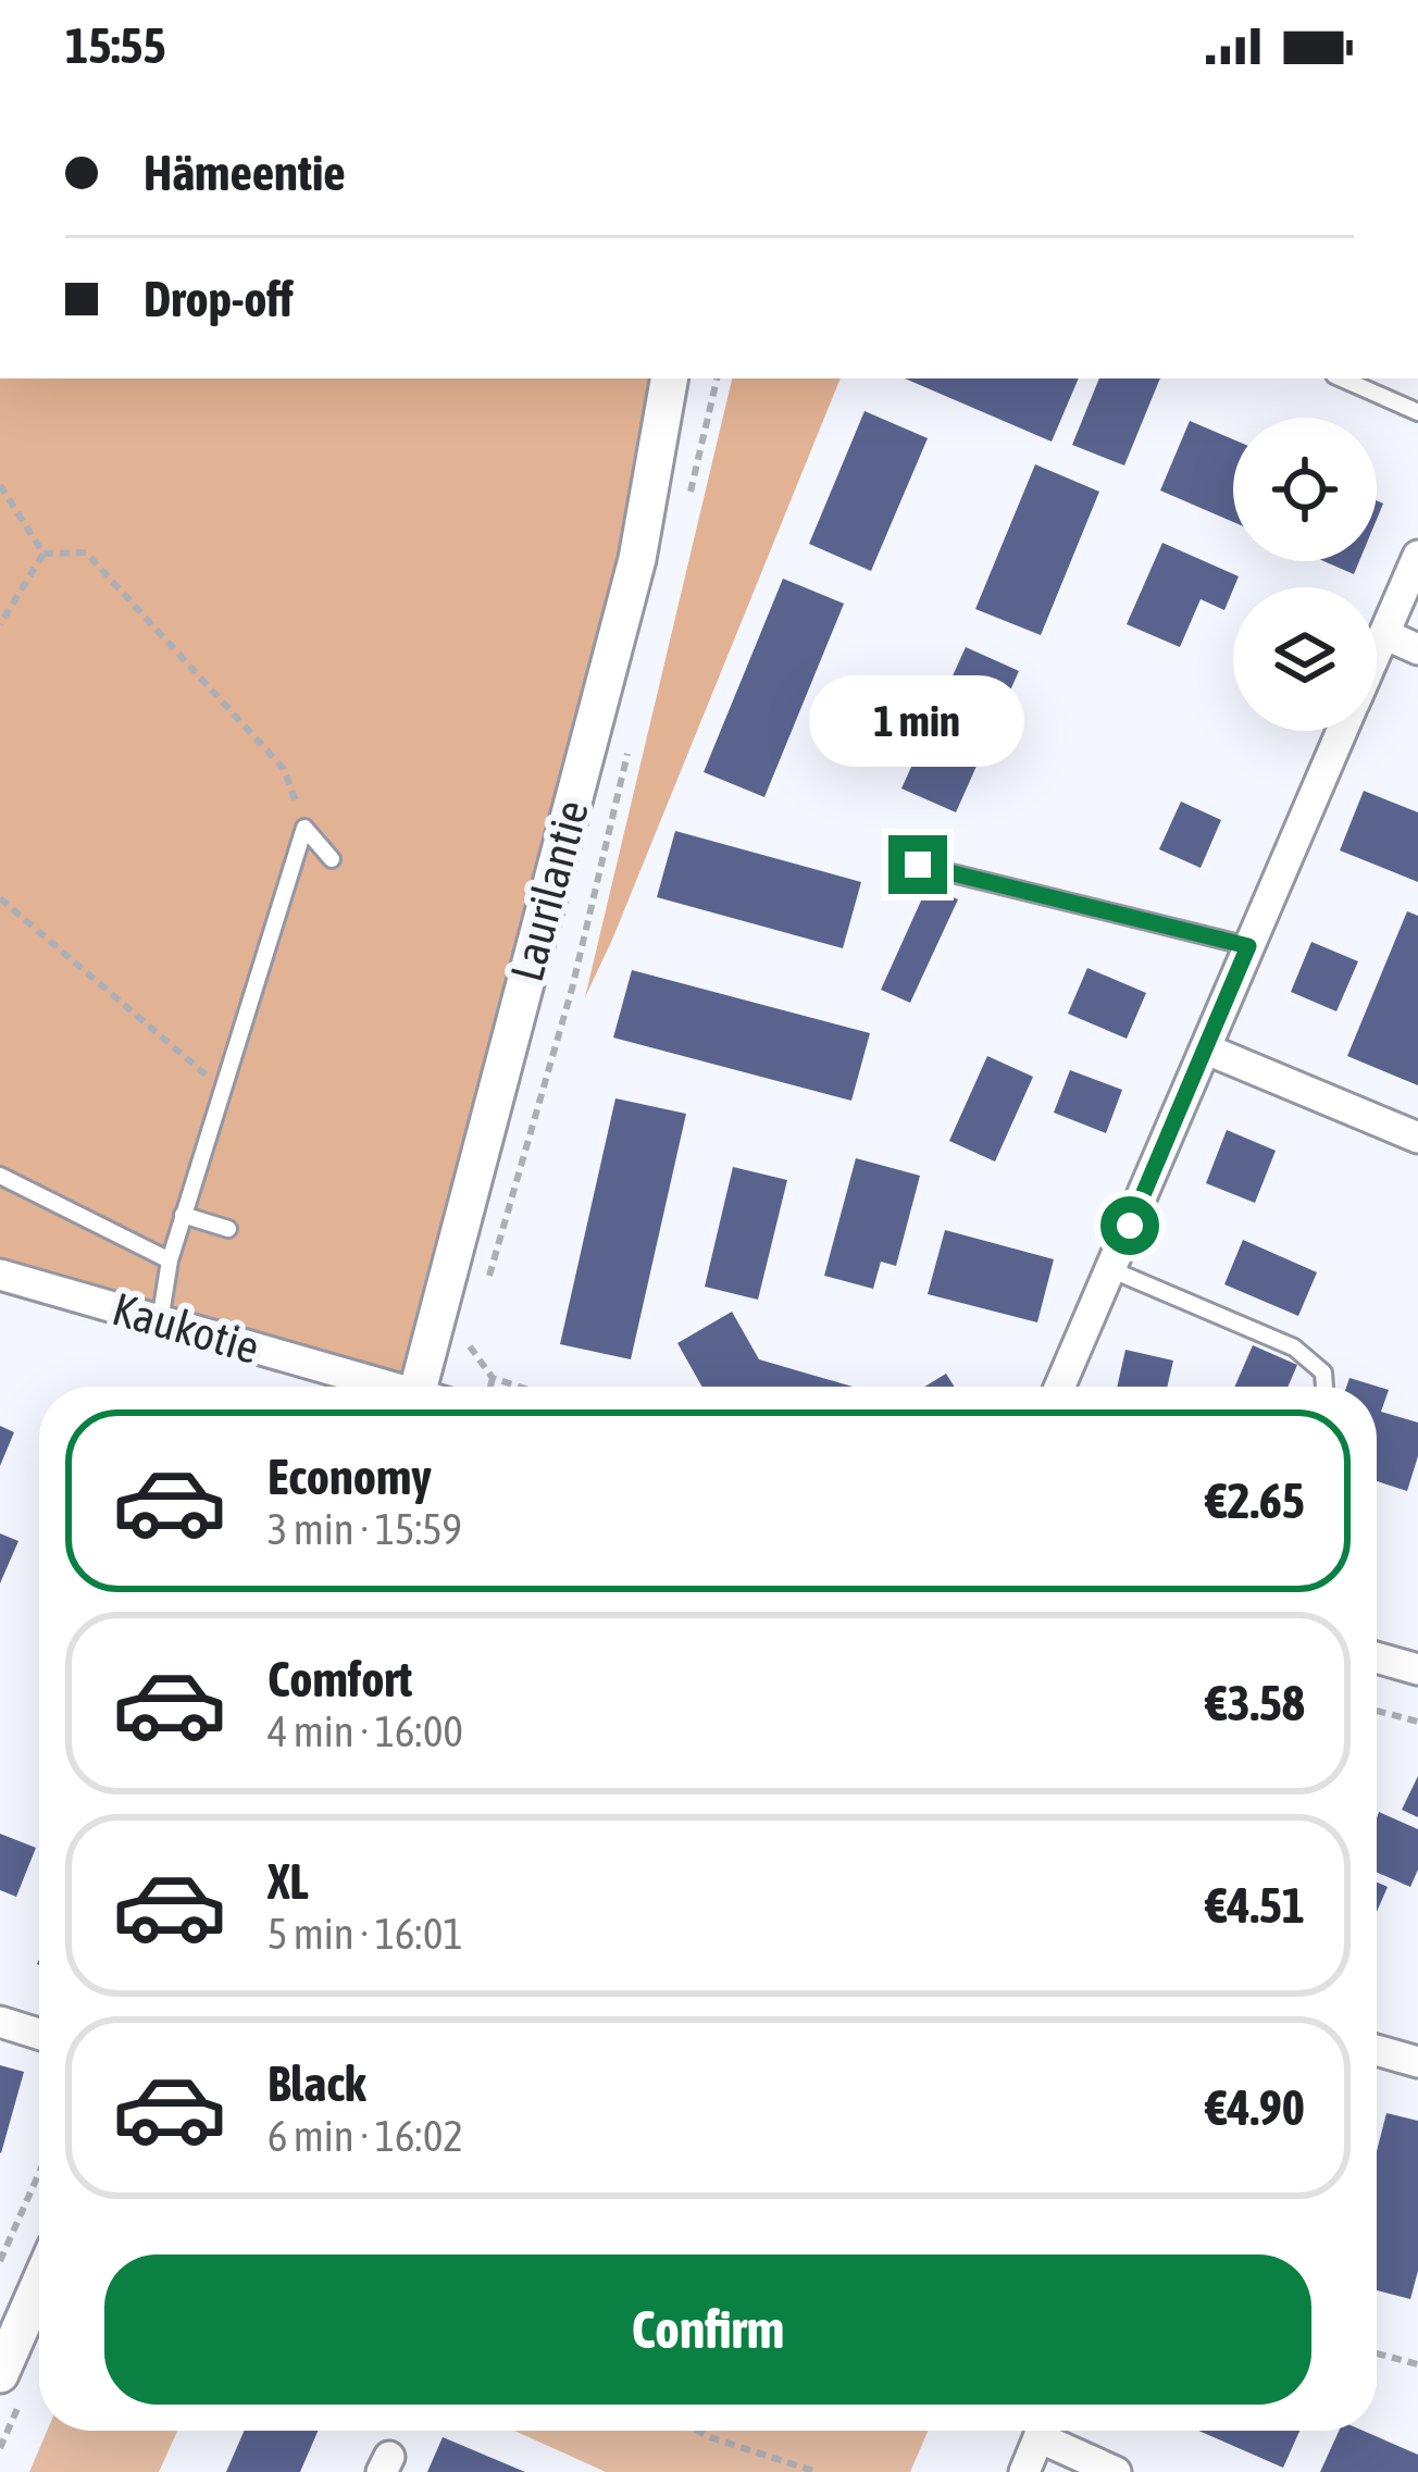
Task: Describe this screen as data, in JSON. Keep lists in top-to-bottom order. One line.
{"streets":{"street":["Laurilantie","Kaukotie"]},"page":{"status":"15:55","banner":["Hämeentie","Drop-off"],"bubble":"1 min","list":[{"name":"Economy","note":"3 min · 15:59","value":"€2.65"},{"name":"Comfort","note":"4 min · 16:00","value":"€3.58"},{"name":"XL","note":"5 min · 16:01","value":"€4.51"},{"name":"Black","note":"6 min · 16:02","value":"€4.90"}],"buttons":"Confirm"}}
